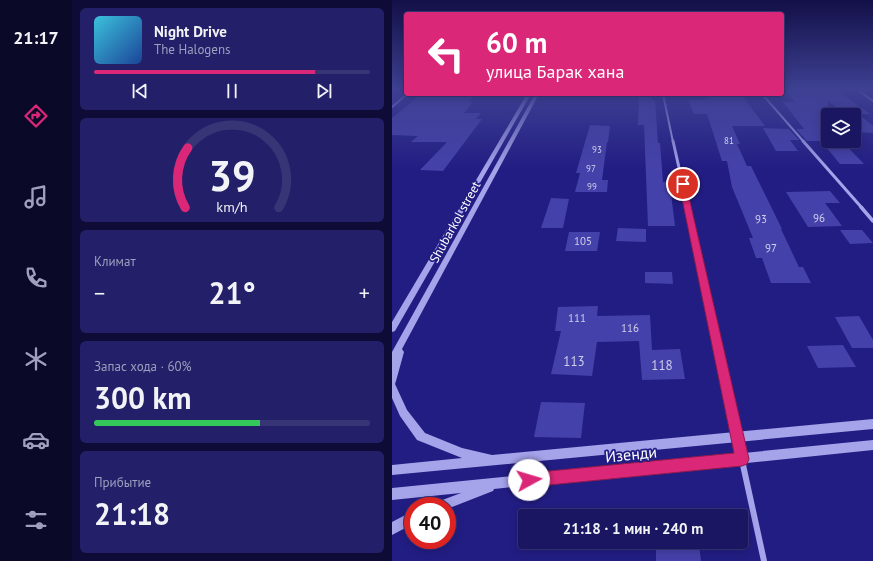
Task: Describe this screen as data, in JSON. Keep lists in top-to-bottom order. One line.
{"streets":{"street":["Shubarkol street","Изенди"]},"house_numbers":["81","93","97","99","96","93","105","97","111","116","113","118"],"page":{"tabs":"21:17","turn":["60 m","улица Барак хана"],"song":["Night Drive","The Halogens"],"tile":["Климат",["Запас хода · 60%","300 km"],["Прибытие","21:18"]],"heat":["−","21°","+"],"limit":"40","trip":"21:18 · 1 мин · 240 m","gauge":["39","km/h"]}}
